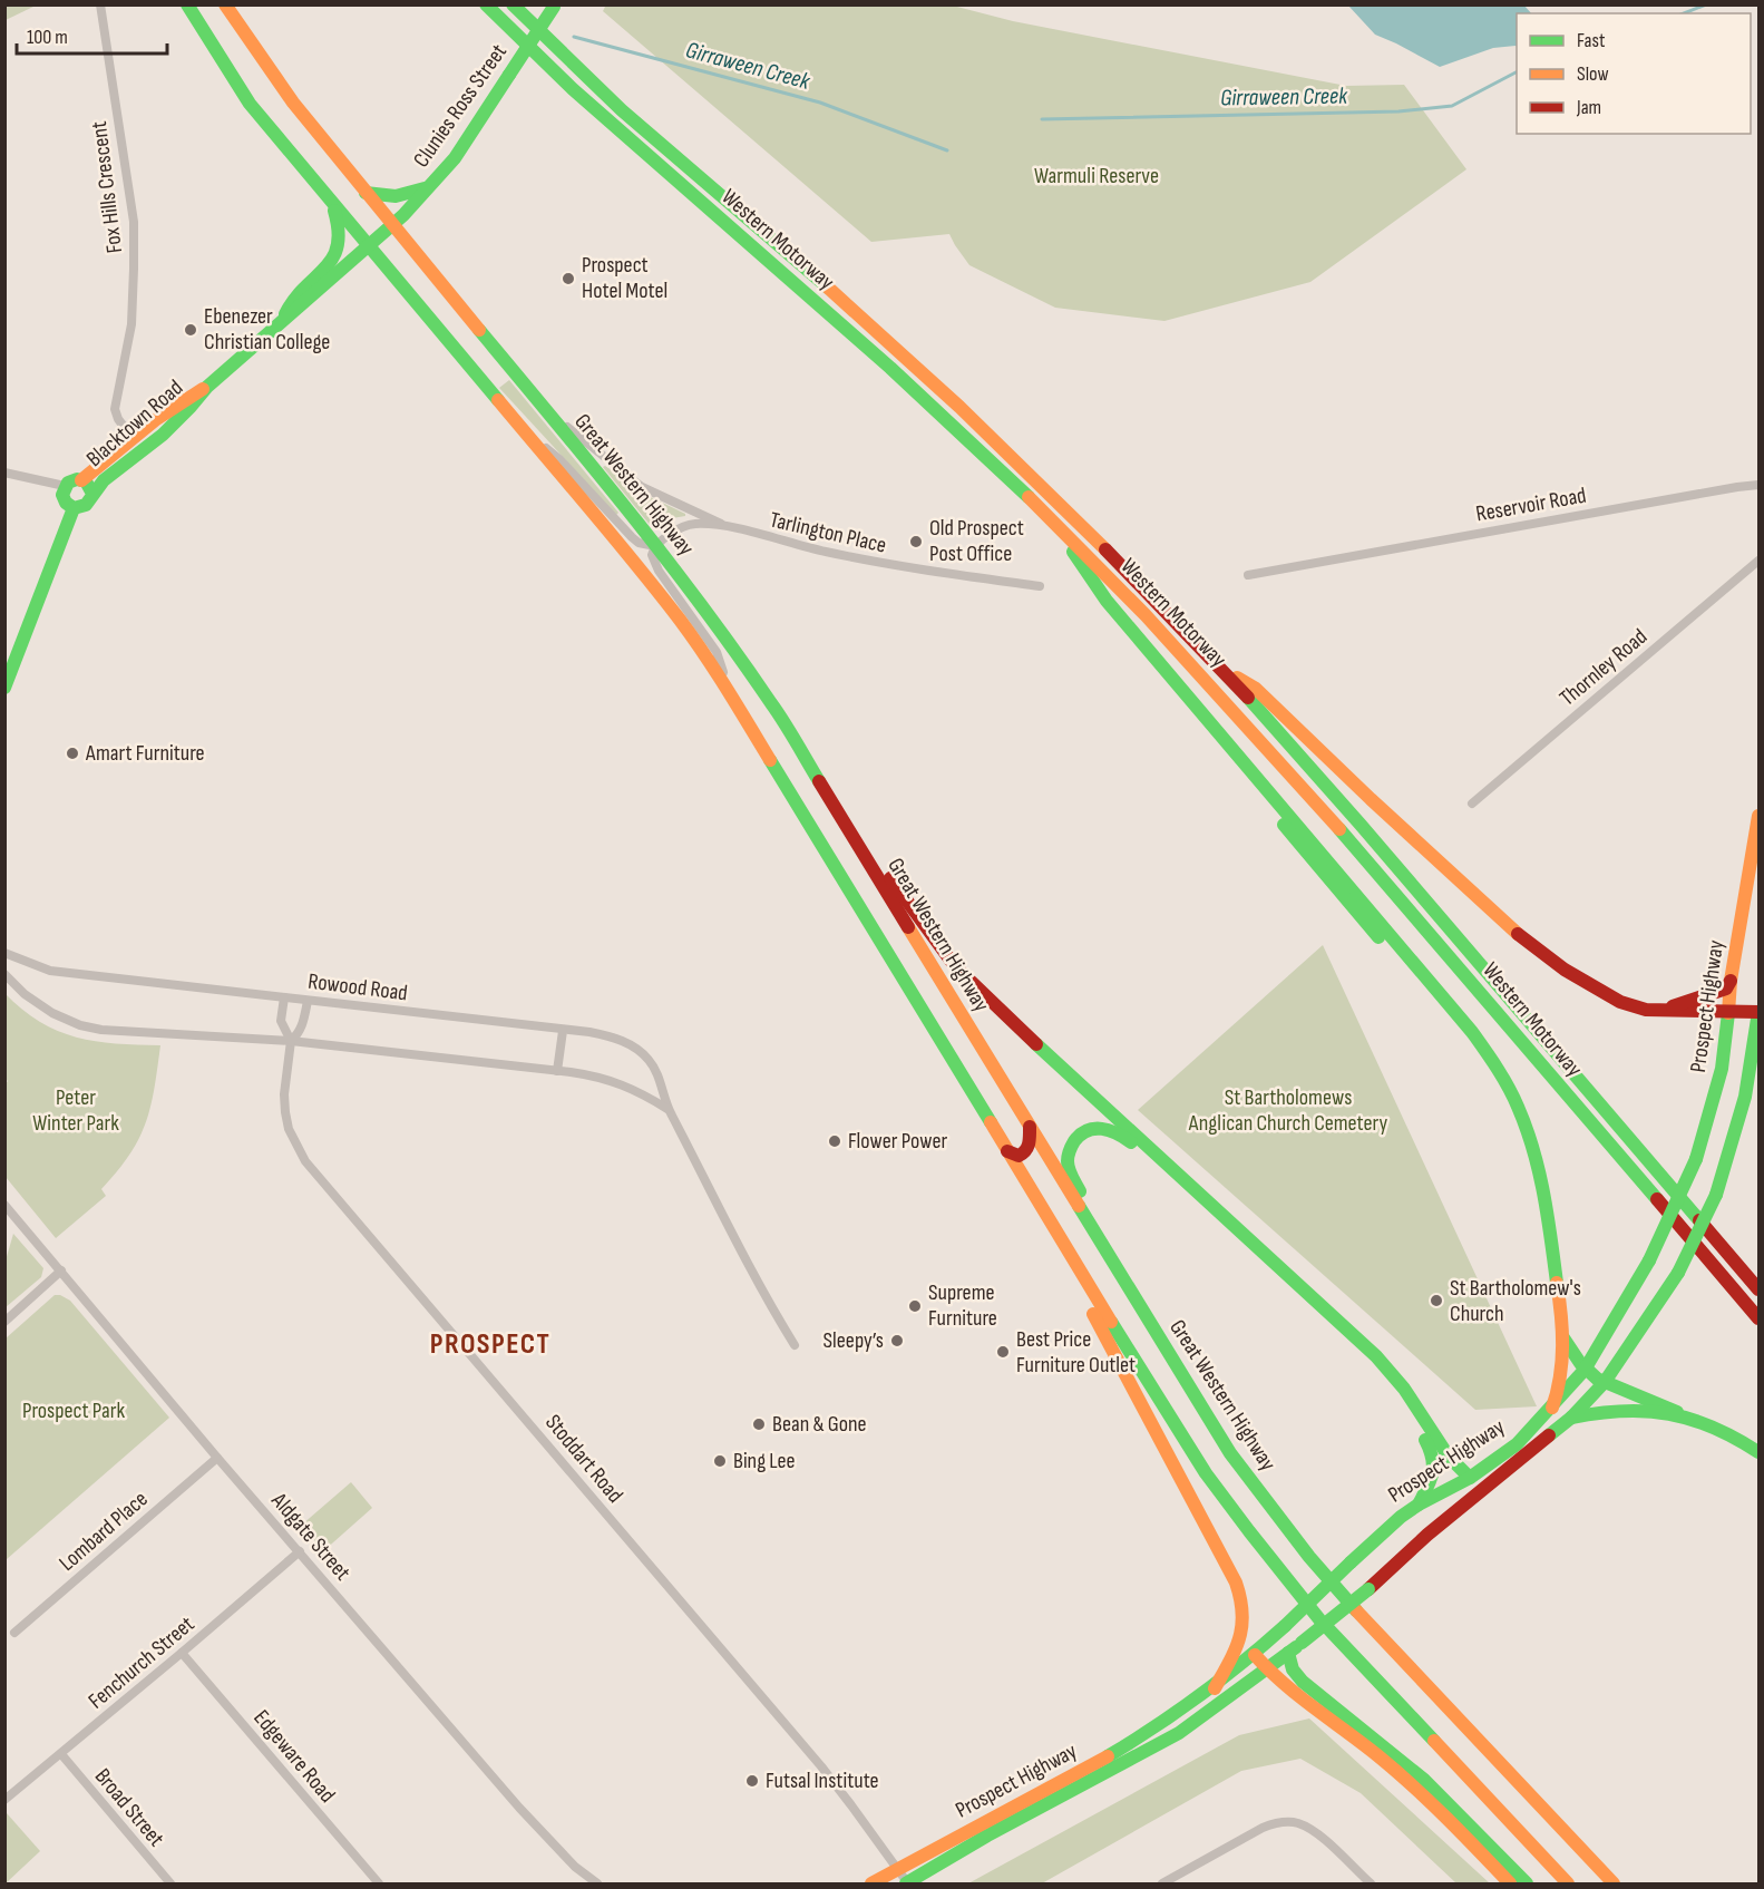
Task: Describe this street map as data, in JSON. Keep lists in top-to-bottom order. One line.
{"streets":{"main road":["Clunies Ross Street","Western Motorway","Blacktown Road","Great Western Highway","Prospect Highway"],"street":["Fox Hills Crescent","Reservoir Road","Tarlington Place","Thornley Road","Rowood Road","Stoddart Road","Lombard Place","Aldgate Street","Fenchurch Street","Edgeware Road","Broad Street"]},"crossings":[["Clunies Ross Street","Blacktown Road"],["Clunies Ross Street","Great Western Highway"],["Fox Hills Crescent","Blacktown Road"],["Blacktown Road","Great Western Highway"],["Great Western Highway","Tarlington Place"],["Rowood Road","Stoddart Road"],["Prospect Highway","Stoddart Road"],["Lombard Place","Aldgate Street"],["Aldgate Street","Fenchurch Street"],["Fenchurch Street","Edgeware Road"],["Fenchurch Street","Broad Street"]],"districts":["PROSPECT"],"water":["Girraween Creek"],"parks":["Warmuli Reserve","Peter Winter Park","St Bartholomews Anglican Church Cemetery","Prospect Park"],"places":["Prospect Hotel Motel","Ebenezer Christian College","Old Prospect Post Office","Amart Furniture","Flower Power","St Bartholomew's Church","Supreme Furniture","Sleepy’s","Best Price Furniture Outlet","Bean & Gone","Bing Lee","Futsal Institute"],"legend":["Fast","Slow","Jam"],"scale_bar":"100 m"}
